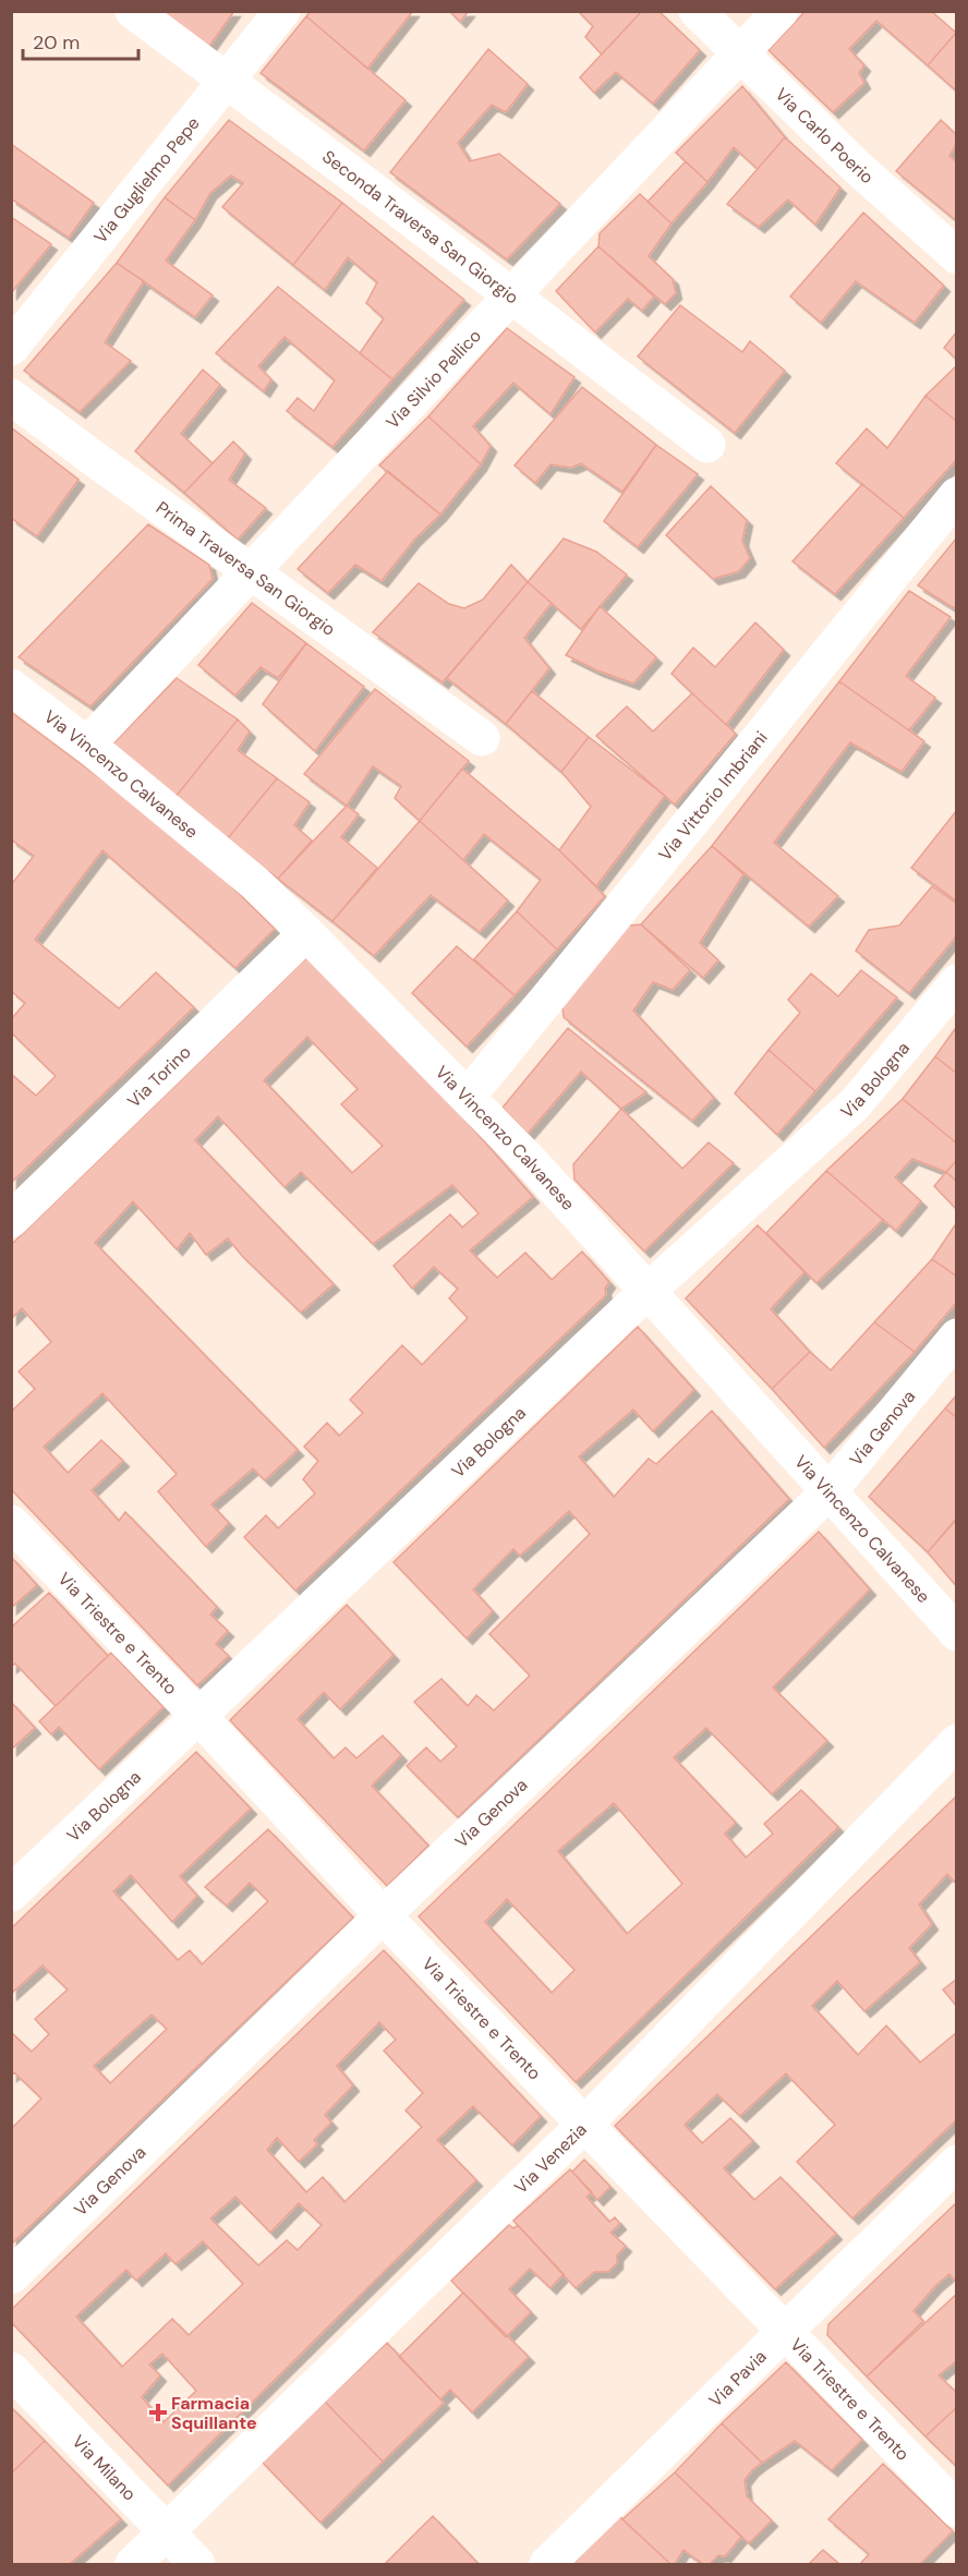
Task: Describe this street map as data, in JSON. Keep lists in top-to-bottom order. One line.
{"streets":{"street":["Via Carlo Poerio","Via Guglielmo Pepe","Seconda Traversa San Giorgio","Via Silvio Pellico","Prima Traversa San Giorgio","Via Vincenzo Calvanese","Via Vittorio Imbriani","Via Torino","Via Bologna","Via Genova","Via Triestre e Trento","Via Venezia","Via Pavia","Via Milano"]},"crossings":[["Via Carlo Poerio","Via Silvio Pellico"],["Via Guglielmo Pepe","Seconda Traversa San Giorgio"],["Seconda Traversa San Giorgio","Via Silvio Pellico"],["Via Silvio Pellico","Prima Traversa San Giorgio"],["Via Silvio Pellico","Via Vincenzo Calvanese"],["Via Vincenzo Calvanese","Via Vittorio Imbriani"],["Via Vincenzo Calvanese","Via Torino"],["Via Vincenzo Calvanese","Via Bologna"],["Via Vincenzo Calvanese","Via Genova"],["Via Bologna","Via Triestre e Trento"],["Via Genova","Via Triestre e Trento"],["Via Triestre e Trento","Via Venezia"],["Via Triestre e Trento","Via Pavia"],["Via Venezia","Via Milano"]],"places":{"health":["Farmacia Squillante"]},"scale_bar":"20 m"}
